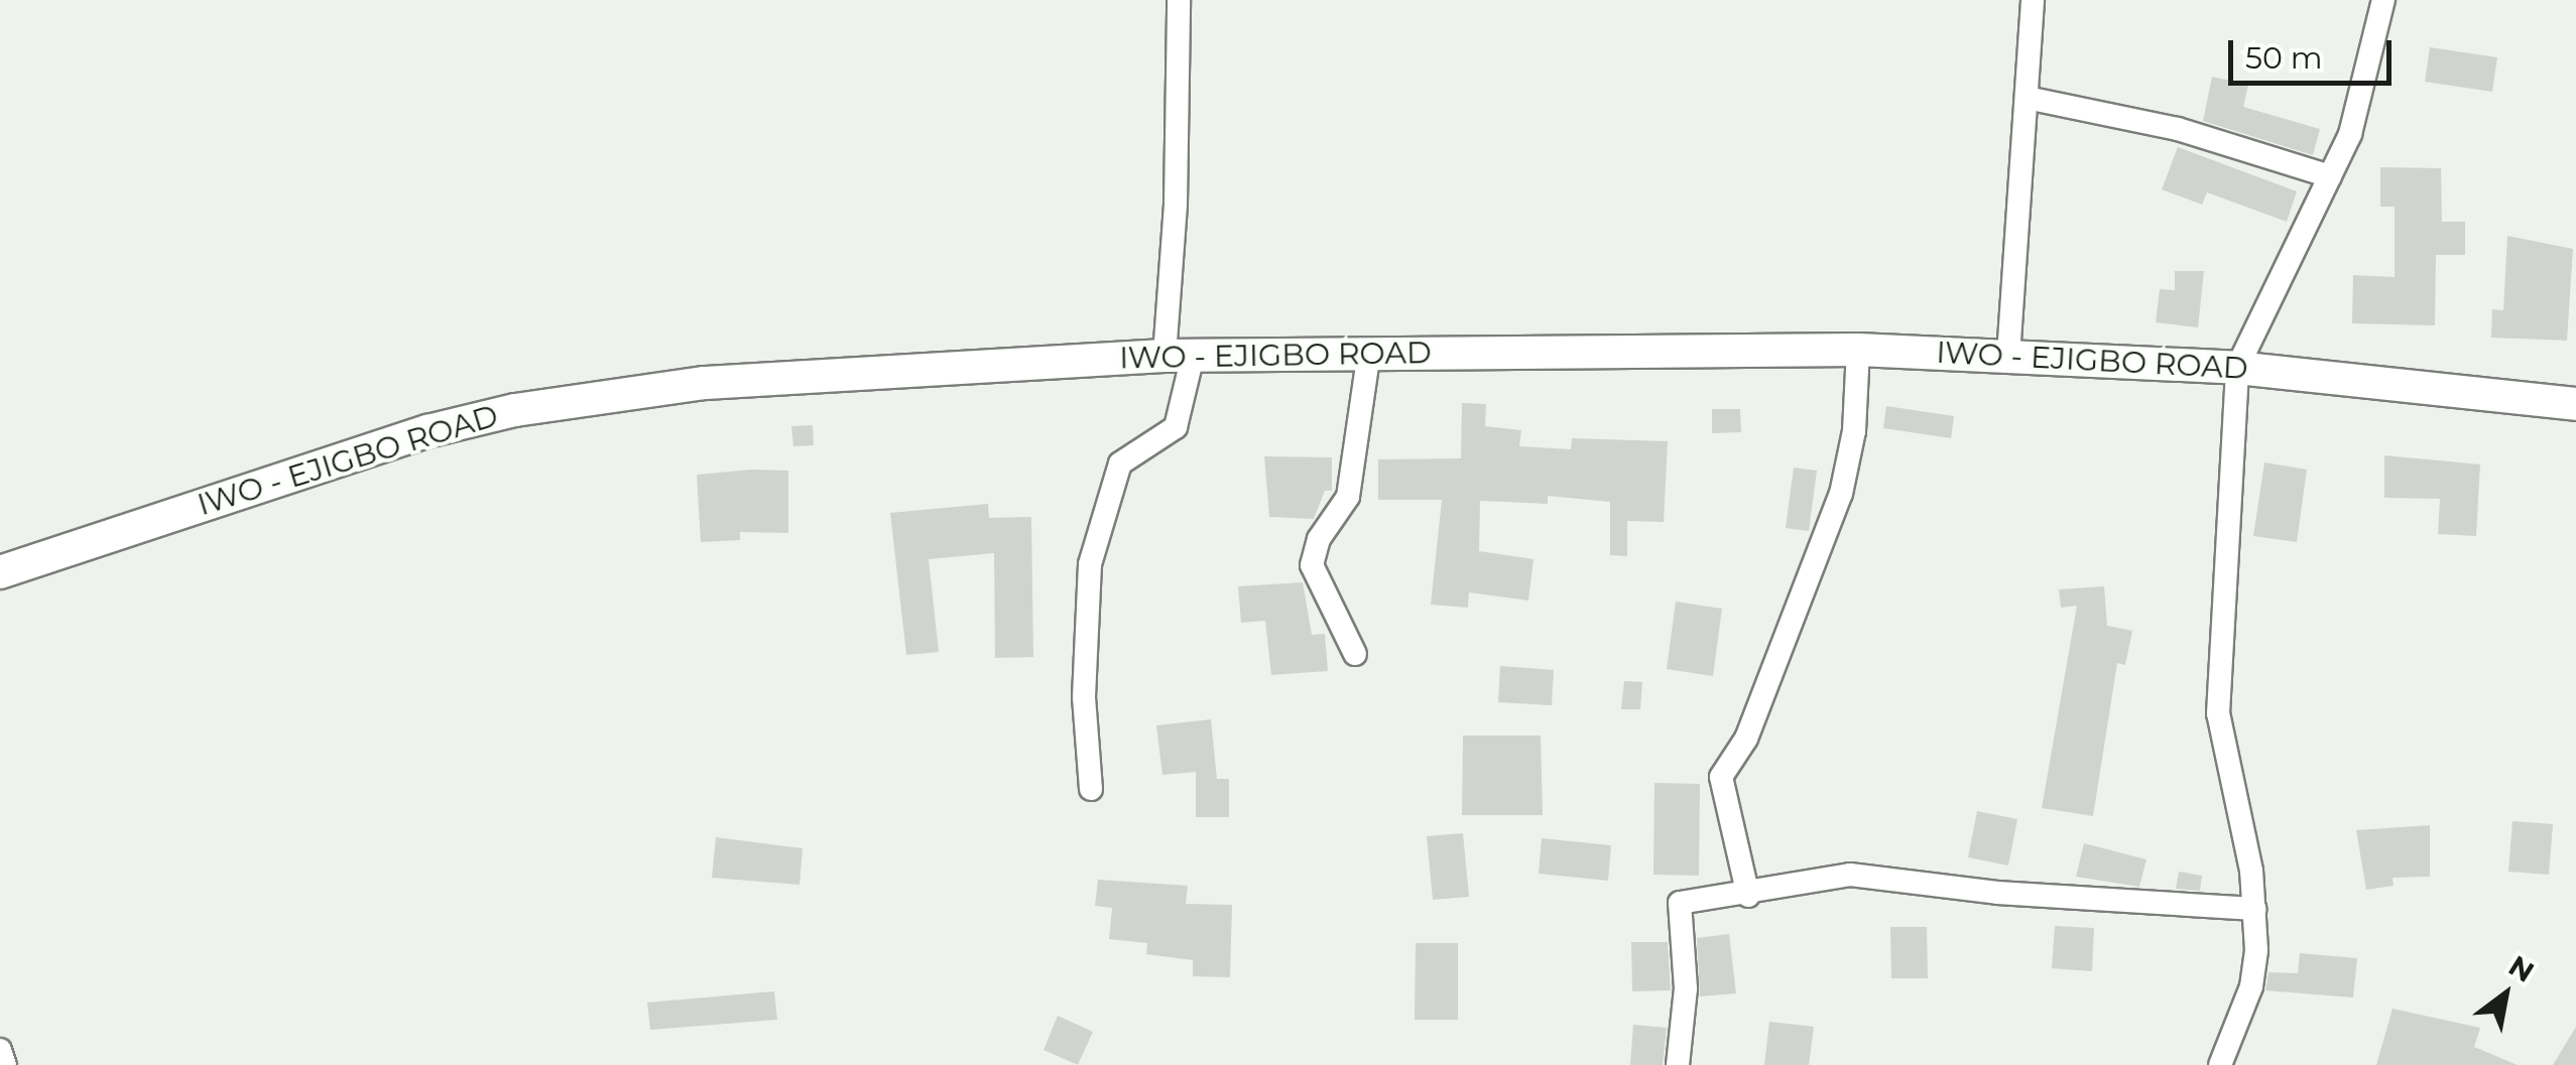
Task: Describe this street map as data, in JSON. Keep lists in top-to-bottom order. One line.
{"streets":{"main road":["IWO - EJIGBO ROAD"]},"scale_bar":"50 m","north":"top right"}
